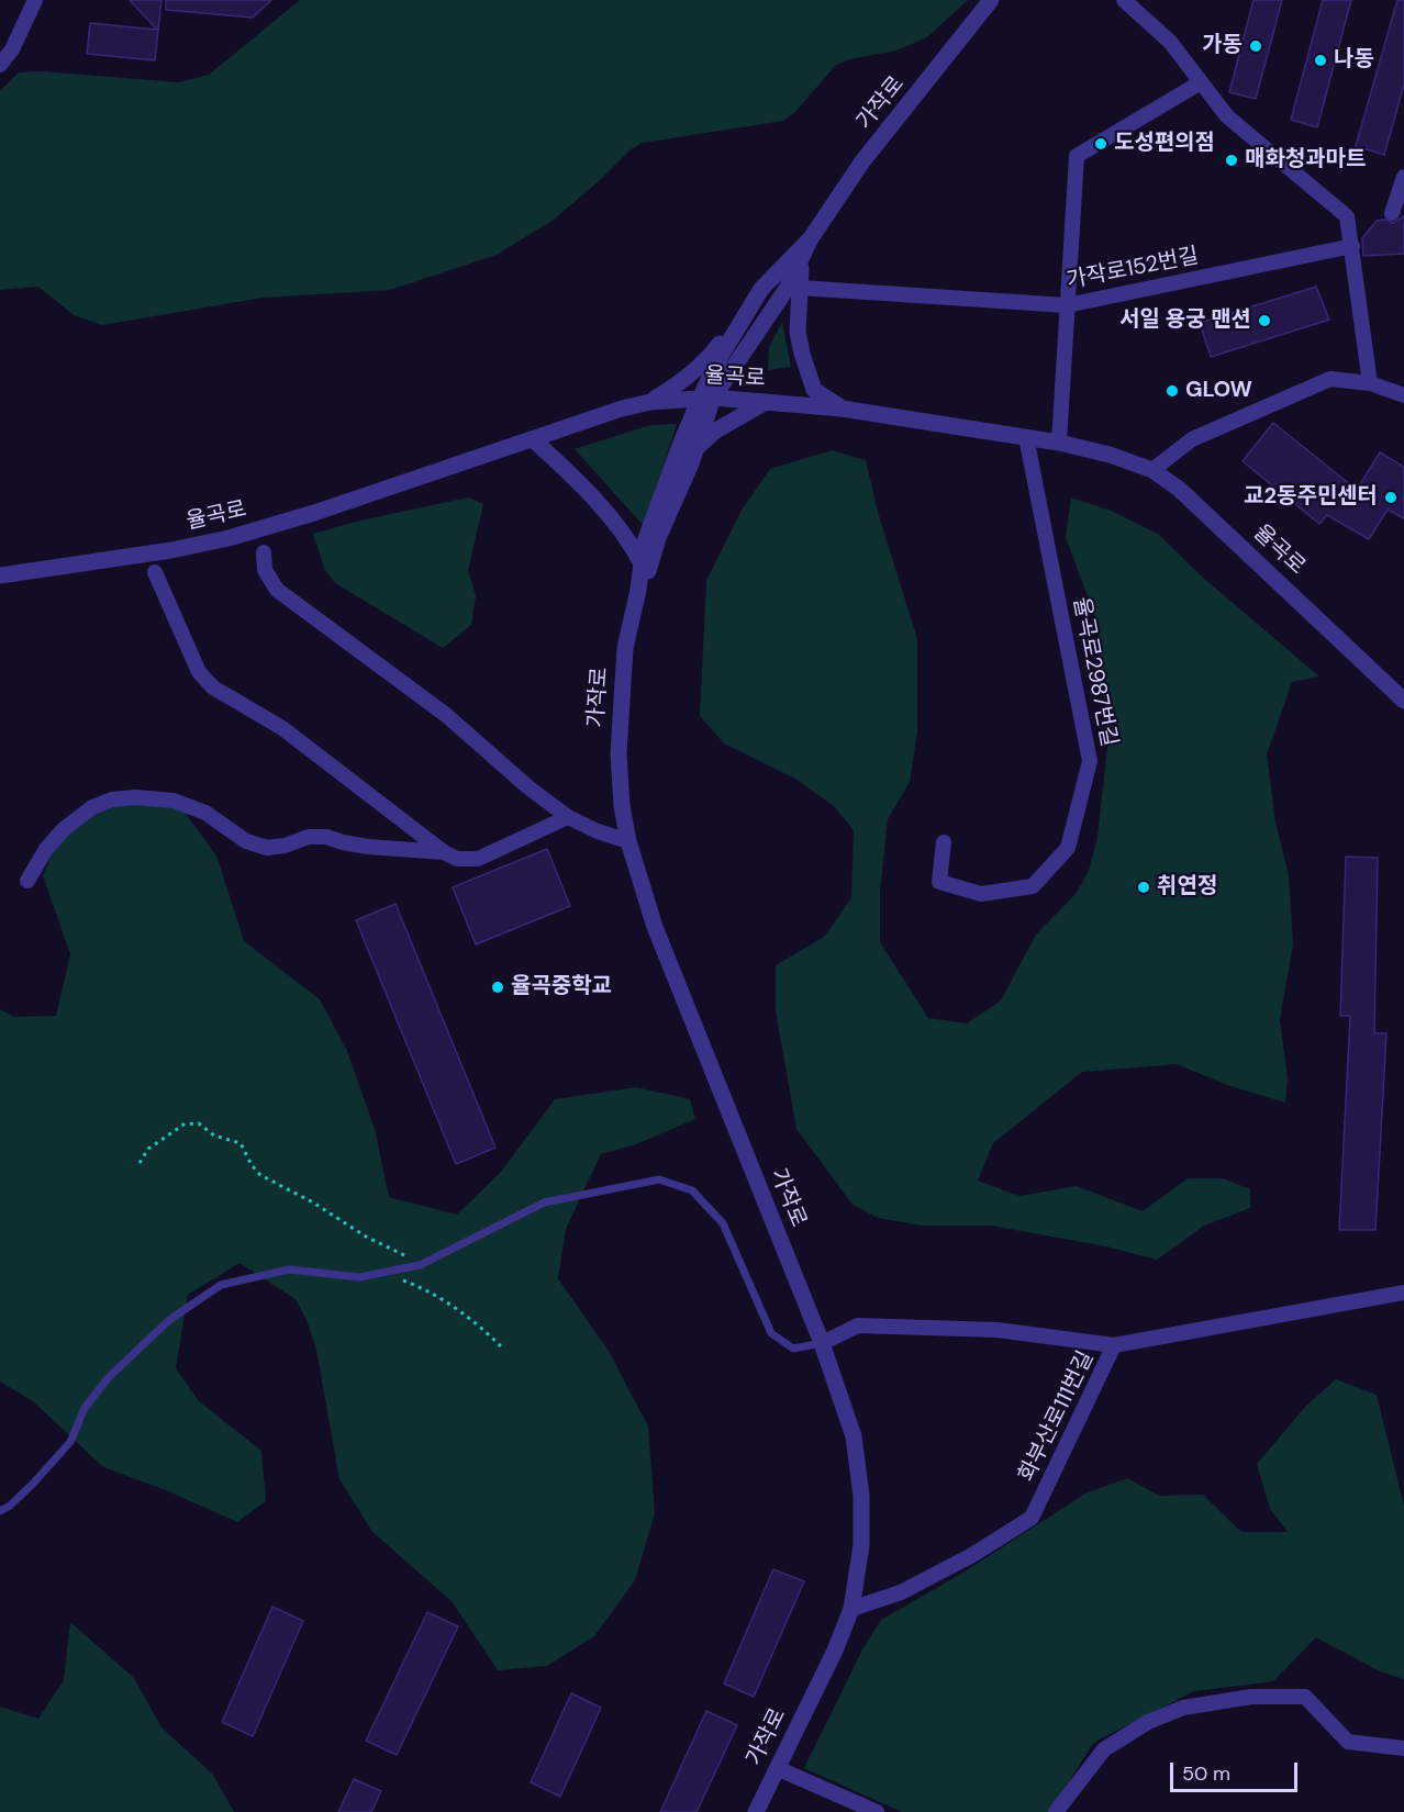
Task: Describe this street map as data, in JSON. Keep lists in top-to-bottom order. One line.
{"streets":{"street":["가작로","가작로152번길","율곡로","율곡로2987번길","화부산로111번길"]},"crossings":[["가작로","율곡로"],["가작로","화부산로111번길"],["율곡로","율곡로2987번길"]],"places":["가동","나동","도성편의점","매화청과마트","서일 용궁 맨션","GLOW","교2동주민센터","취연정","율곡중학교"],"scale_bar":"50 m"}
